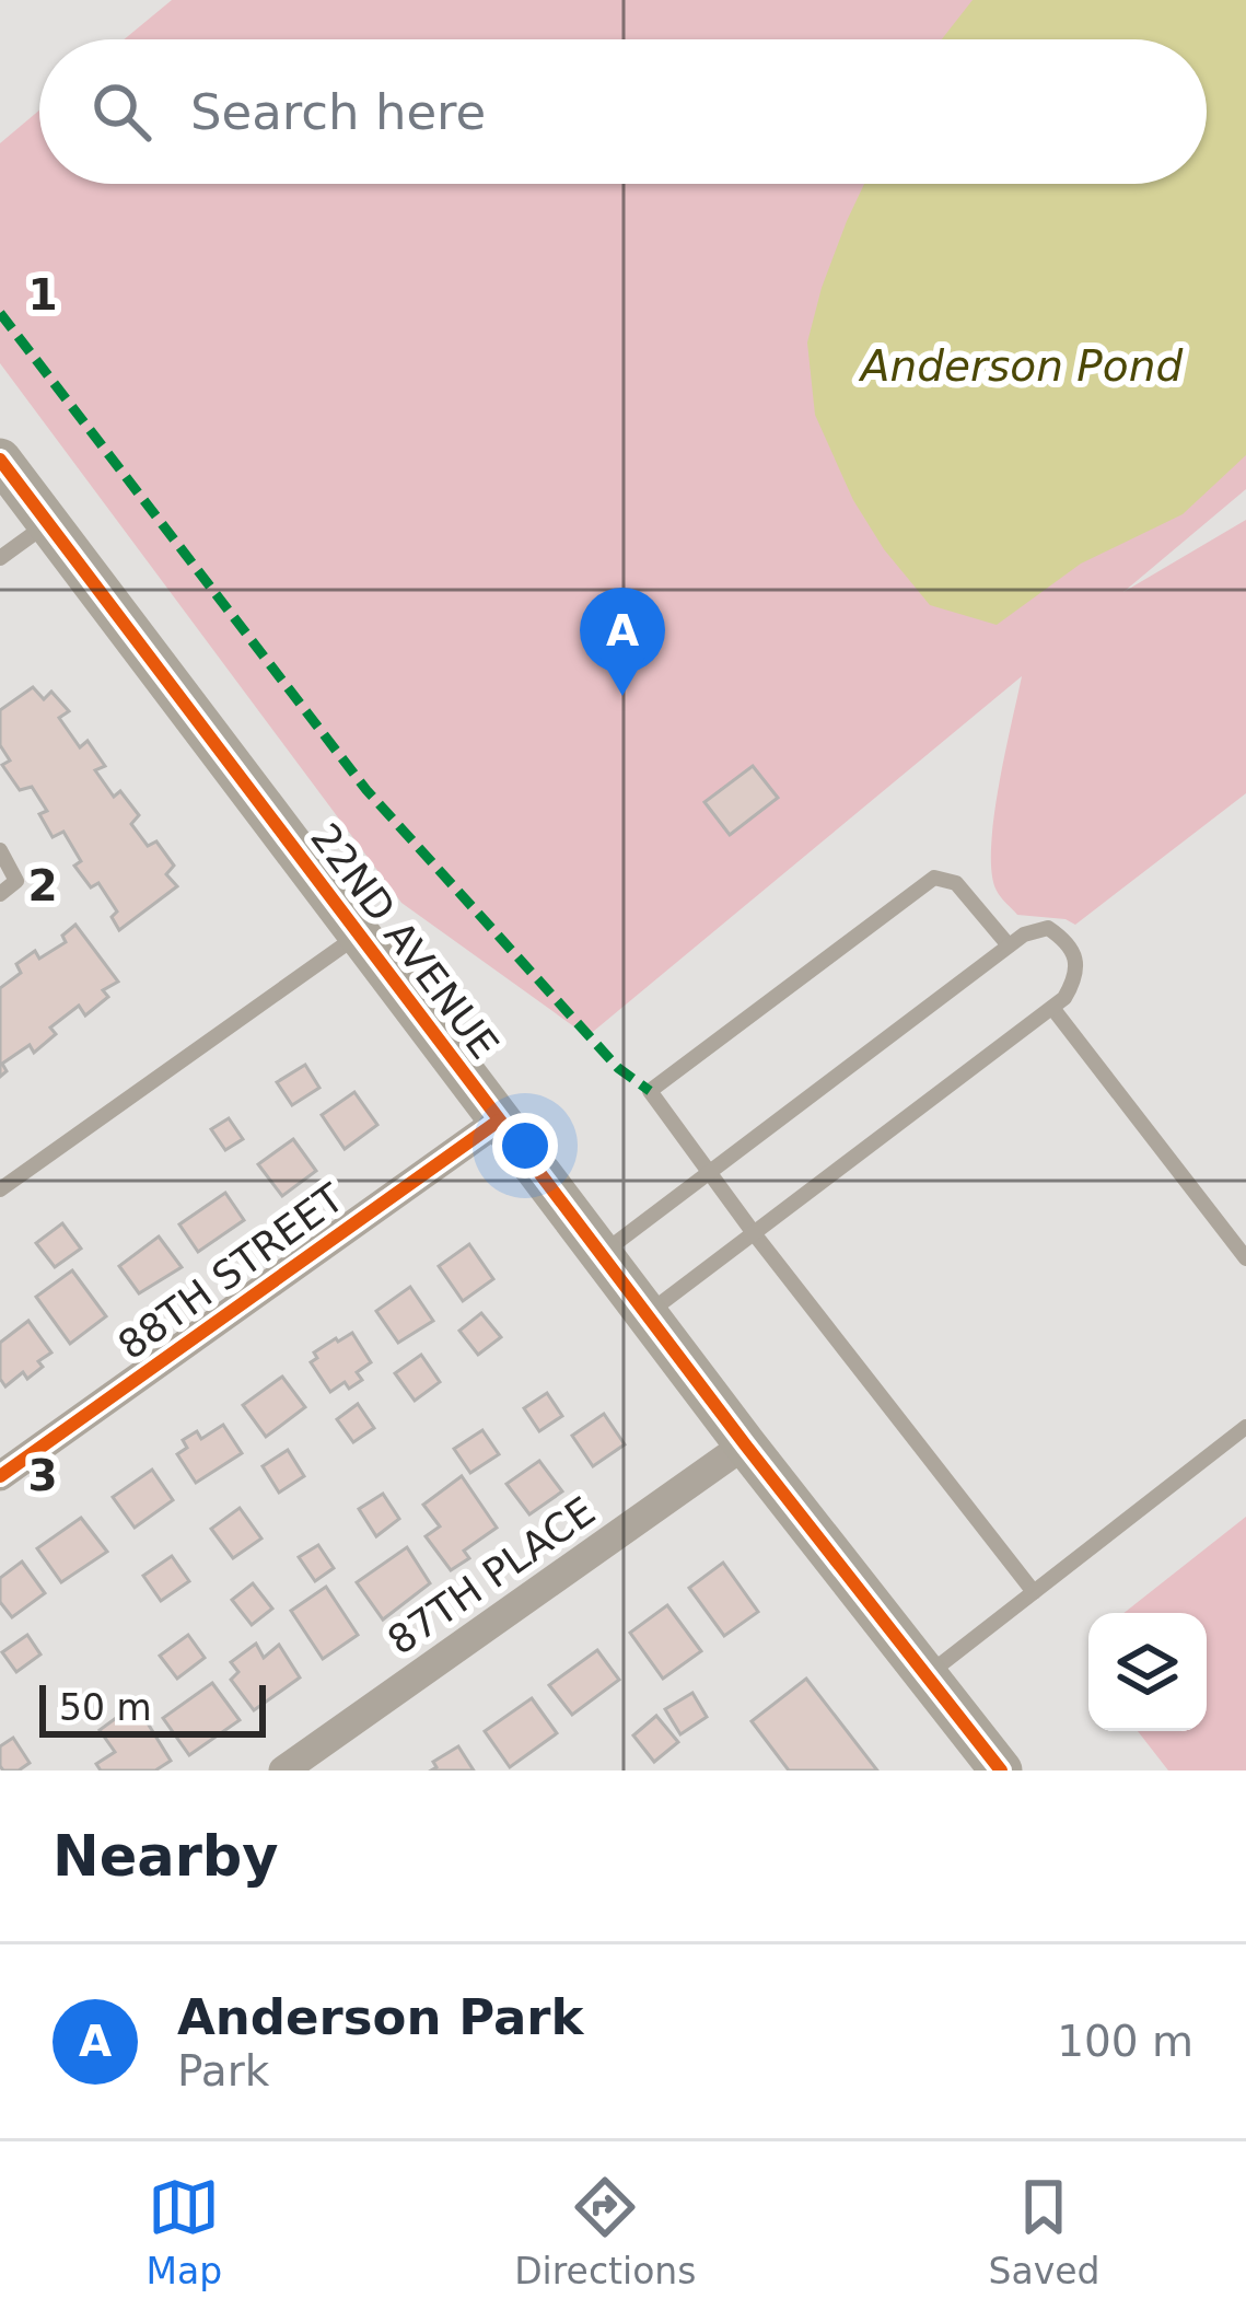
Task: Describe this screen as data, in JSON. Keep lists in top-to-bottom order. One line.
{"streets":{"street":["22ND AVENUE","88TH STREET","87TH PLACE"]},"crossings":[["22ND AVENUE","88TH STREET"],["22ND AVENUE","87TH PLACE"]],"water":["Anderson Pond"],"scale_bar":"50 m","page":{"search":"Search here","pins":"A","scale":"50 m","heading":"Nearby","list":[{"mark":"A","name":"Anderson Park","note":"Park","value":"100 m"}],"nav":["Map","Directions","Saved"]},"grid":{"rows":["1","2","3"]}}
